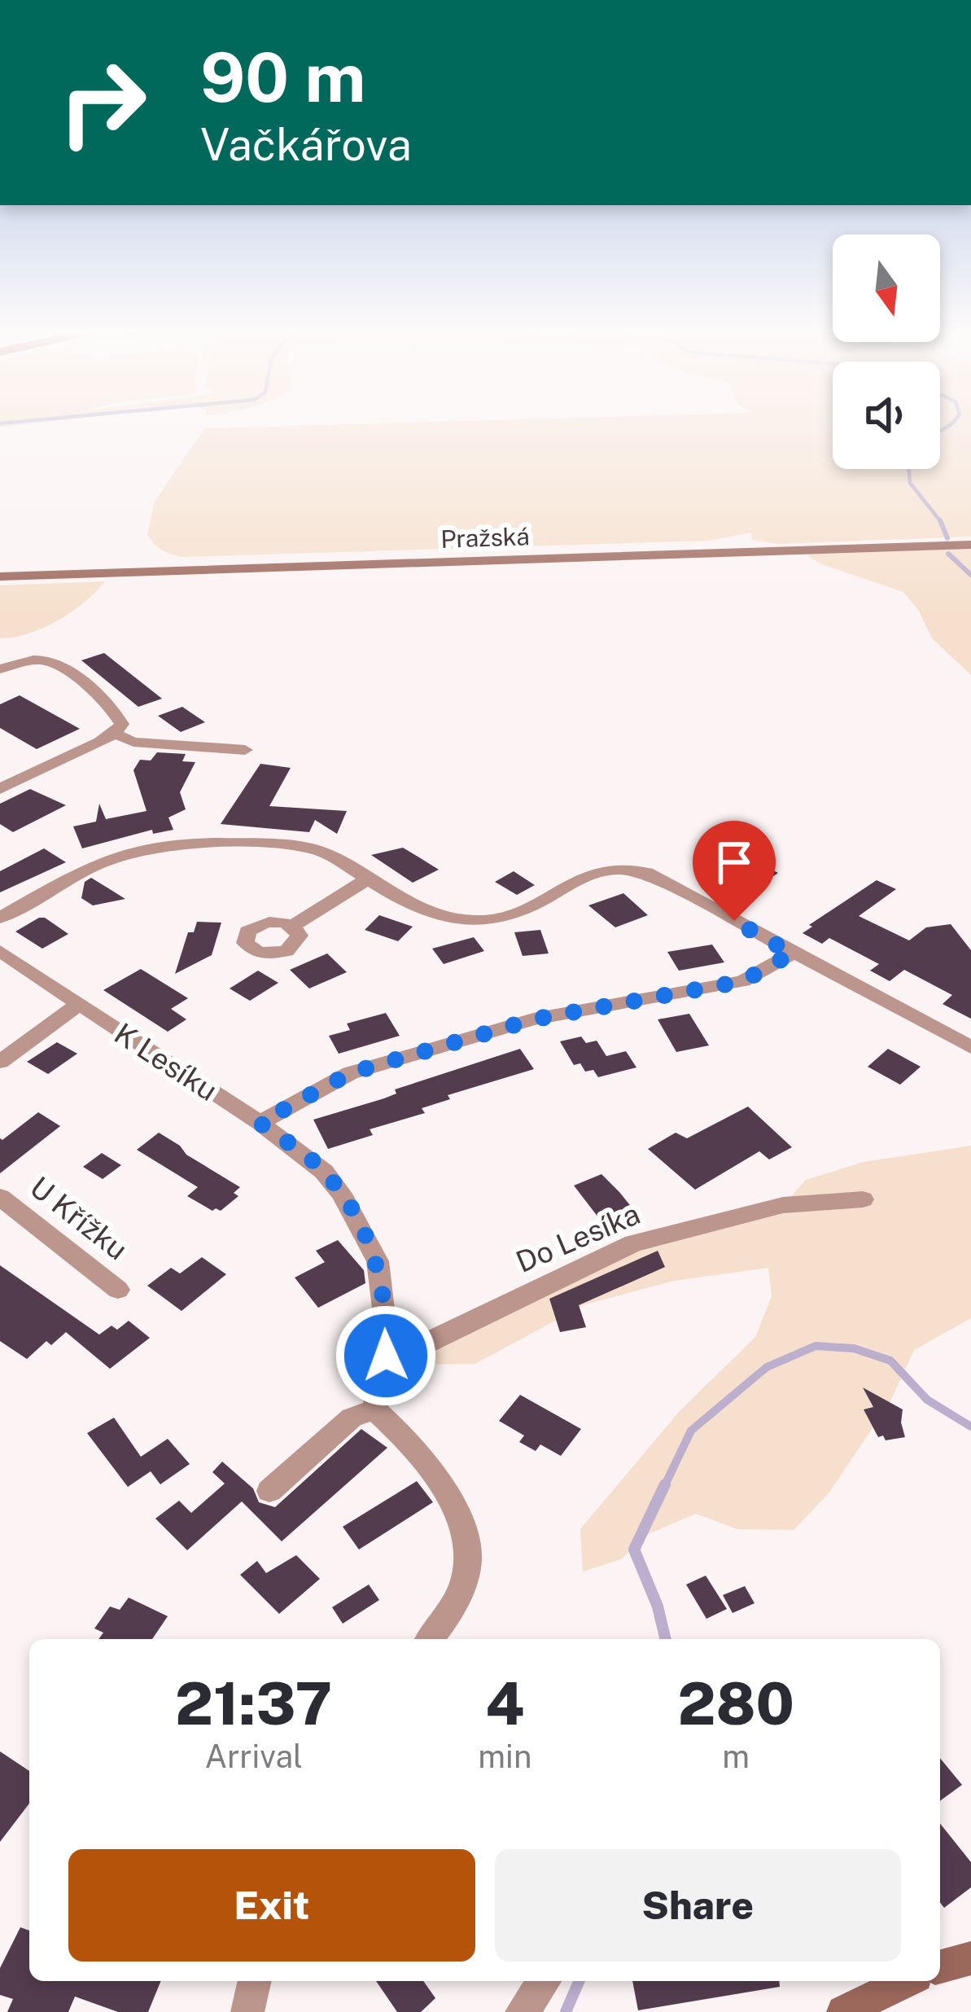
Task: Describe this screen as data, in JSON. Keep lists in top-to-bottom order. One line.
{"streets":{"main road":["Pražská"],"street":["K Lesíku","U Křížku","Do Lesíka"]},"crossings":[["K Lesíku","Do Lesíka"]],"north":"bottom","page":{"turn":["90 m","Vačkářova"],"eta":["21:37","Arrival","4","min","280","m"],"buttons":["Exit","Share"]}}
